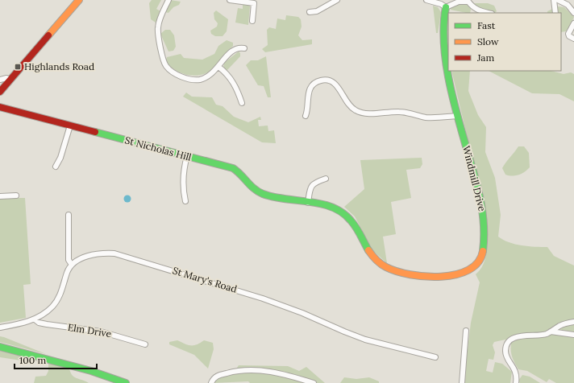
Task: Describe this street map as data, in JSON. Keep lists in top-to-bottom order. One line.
{"streets":{"street":["St Nicholas Hill","Windmill Drive","St Mary's Road","Elm Drive"]},"crossings":[["St Nicholas Hill","Windmill Drive"]],"places":{"transit":["Highlands Road"]},"legend":["Fast","Slow","Jam"],"scale_bar":"100 m"}
